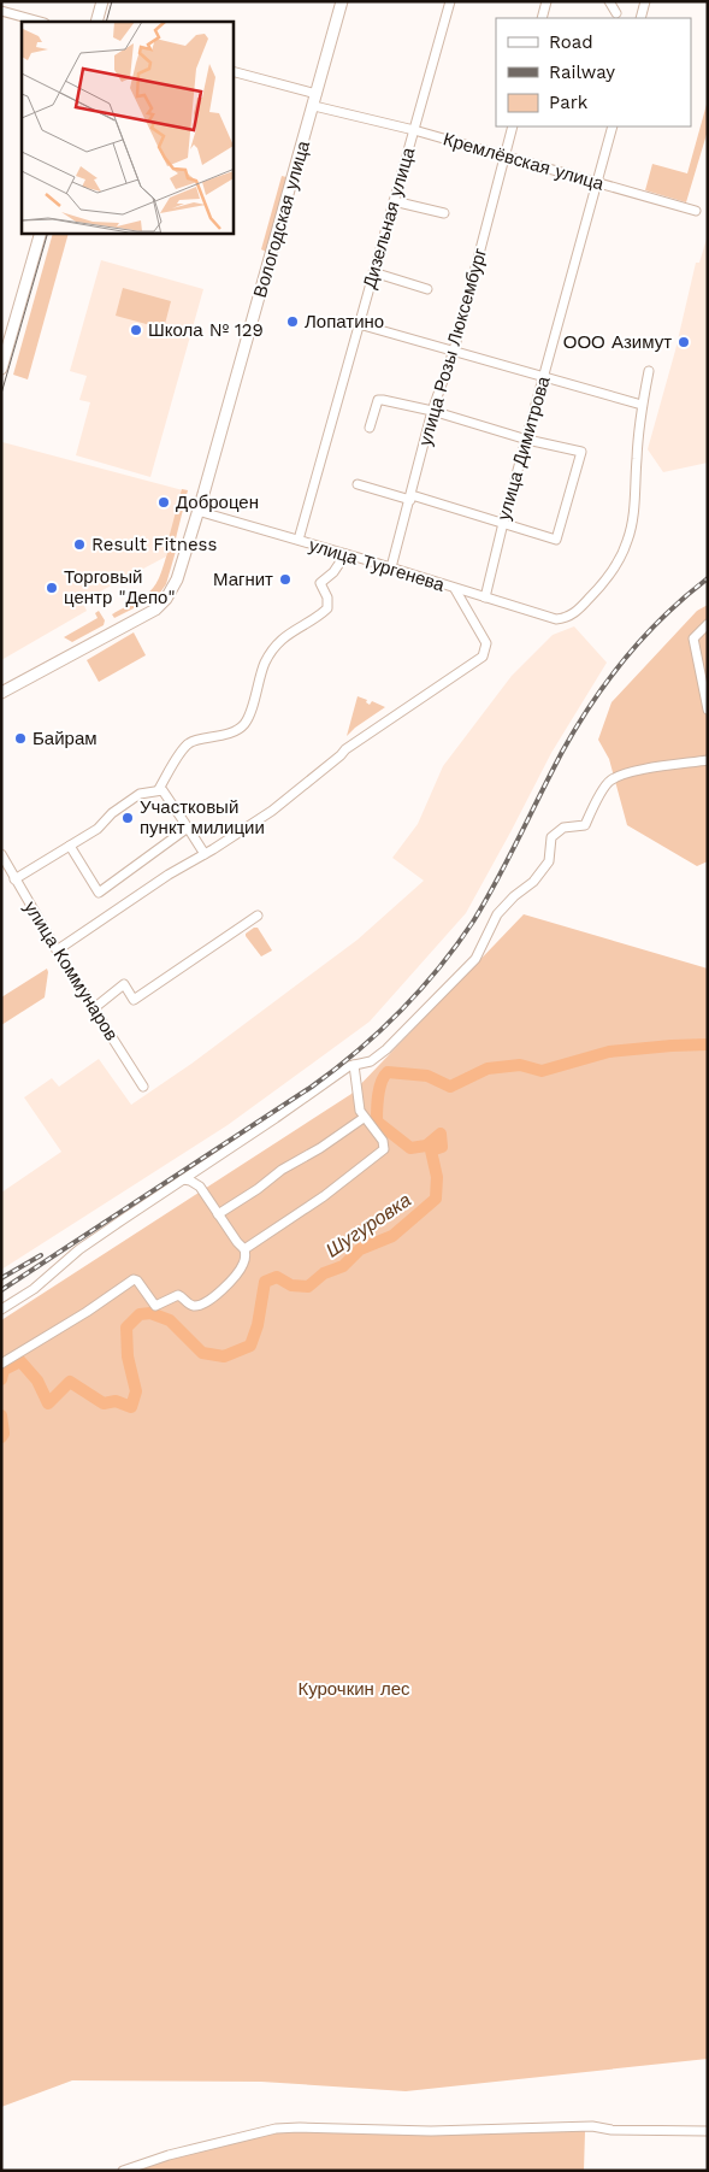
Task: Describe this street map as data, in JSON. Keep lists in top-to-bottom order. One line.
{"streets":{"main road":["Вологодская улица"],"street":["Кремлёвская улица","Дизельная улица","улица Розы Люксембург","улица Димитрова","улица Тургенева","улица Коммунаров"]},"crossings":[["Кремлёвская улица","Дизельная улица"],["Кремлёвская улица","Вологодская улица"],["Кремлёвская улица","улица Розы Люксембург"],["Кремлёвская улица","улица Димитрова"],["Дизельная улица","улица Тургенева"],["Вологодская улица","улица Тургенева"],["улица Розы Люксембург","улица Тургенева"],["улица Димитрова","улица Тургенева"]],"water":["Шугуровка"],"parks":["Курочкин лес"],"places":["Лопатино","Школа № 129","ООО Азимут","Доброцен","Result Fitness","Магнит","Торговый центр \"Депо\"","Байрам","Участковый пункт милиции"],"legend":["Road","Railway","Park"]}
